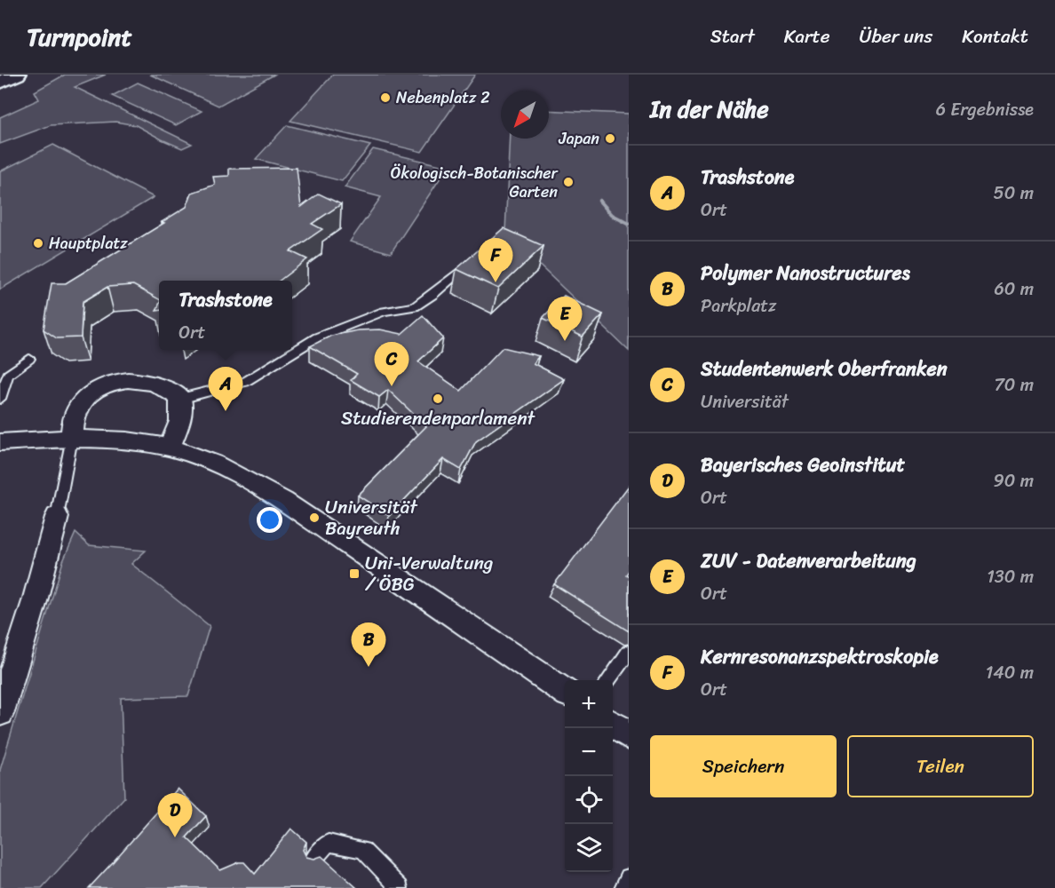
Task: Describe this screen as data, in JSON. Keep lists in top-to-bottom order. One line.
{"places":{"other":["Nebenplatz 2","Japan","Ökologisch-Botanischer Garten","Hauptplatz","Studierendenparlament","Universität Bayreuth"],"transit":["Uni-Verwaltung / ÖBG"]},"north":"bottom left","page":{"header":"Turnpoint","nav":["Start","Karte","Über uns","Kontakt"],"heading":["In der Nähe","6 Ergebnisse"],"list":[{"mark":"A","name":"Trashstone","note":"Ort","value":"50 m"},{"mark":"B","name":"Polymer Nanostructures","note":"Parkplatz","value":"60 m"},{"mark":"C","name":"Studentenwerk Oberfranken","note":"Universität","value":"70 m"},{"mark":"D","name":"Bayerisches Geoinstitut","note":"Ort","value":"90 m"},{"mark":"E","name":"ZUV - Datenverarbeitung","note":"Ort","value":"130 m"},{"mark":"F","name":"Kernresonanzspektroskopie","note":"Ort","value":"140 m"}],"pins":["F","E","C","A","B","D"],"popup":["Trashstone","Ort"],"map_buttons":["+","−"],"buttons":["Speichern","Teilen"]}}
